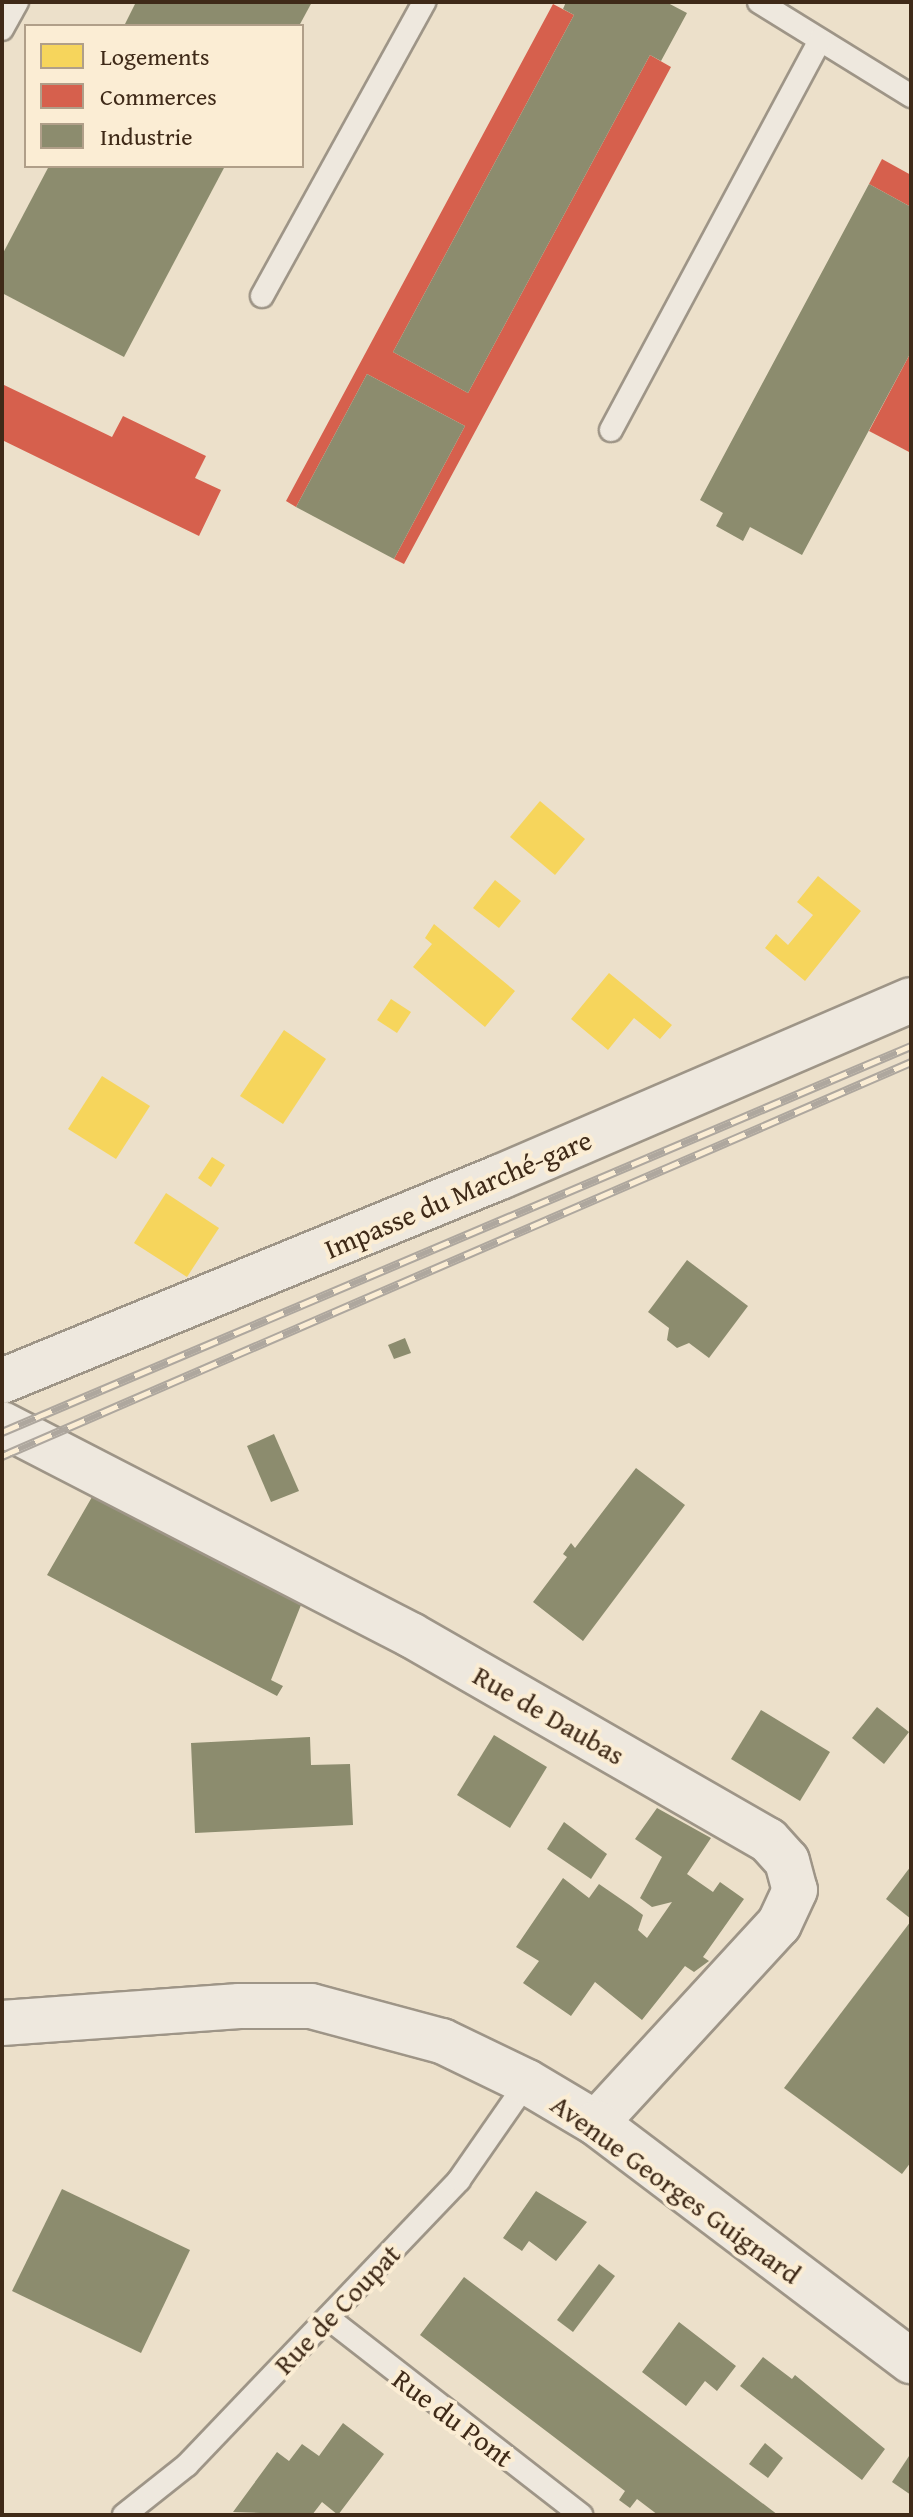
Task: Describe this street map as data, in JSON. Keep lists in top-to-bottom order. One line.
{"streets":{"street":["Impasse du Marché-gare","Rue de Daubas","Avenue Georges Guignard"],"lane":["Rue de Coupat","Rue du Pont"]},"crossings":[["Rue de Daubas","Avenue Georges Guignard"],["Avenue Georges Guignard","Rue de Coupat"],["Rue de Coupat","Rue du Pont"]],"legend":["Logements","Commerces","Industrie"]}
